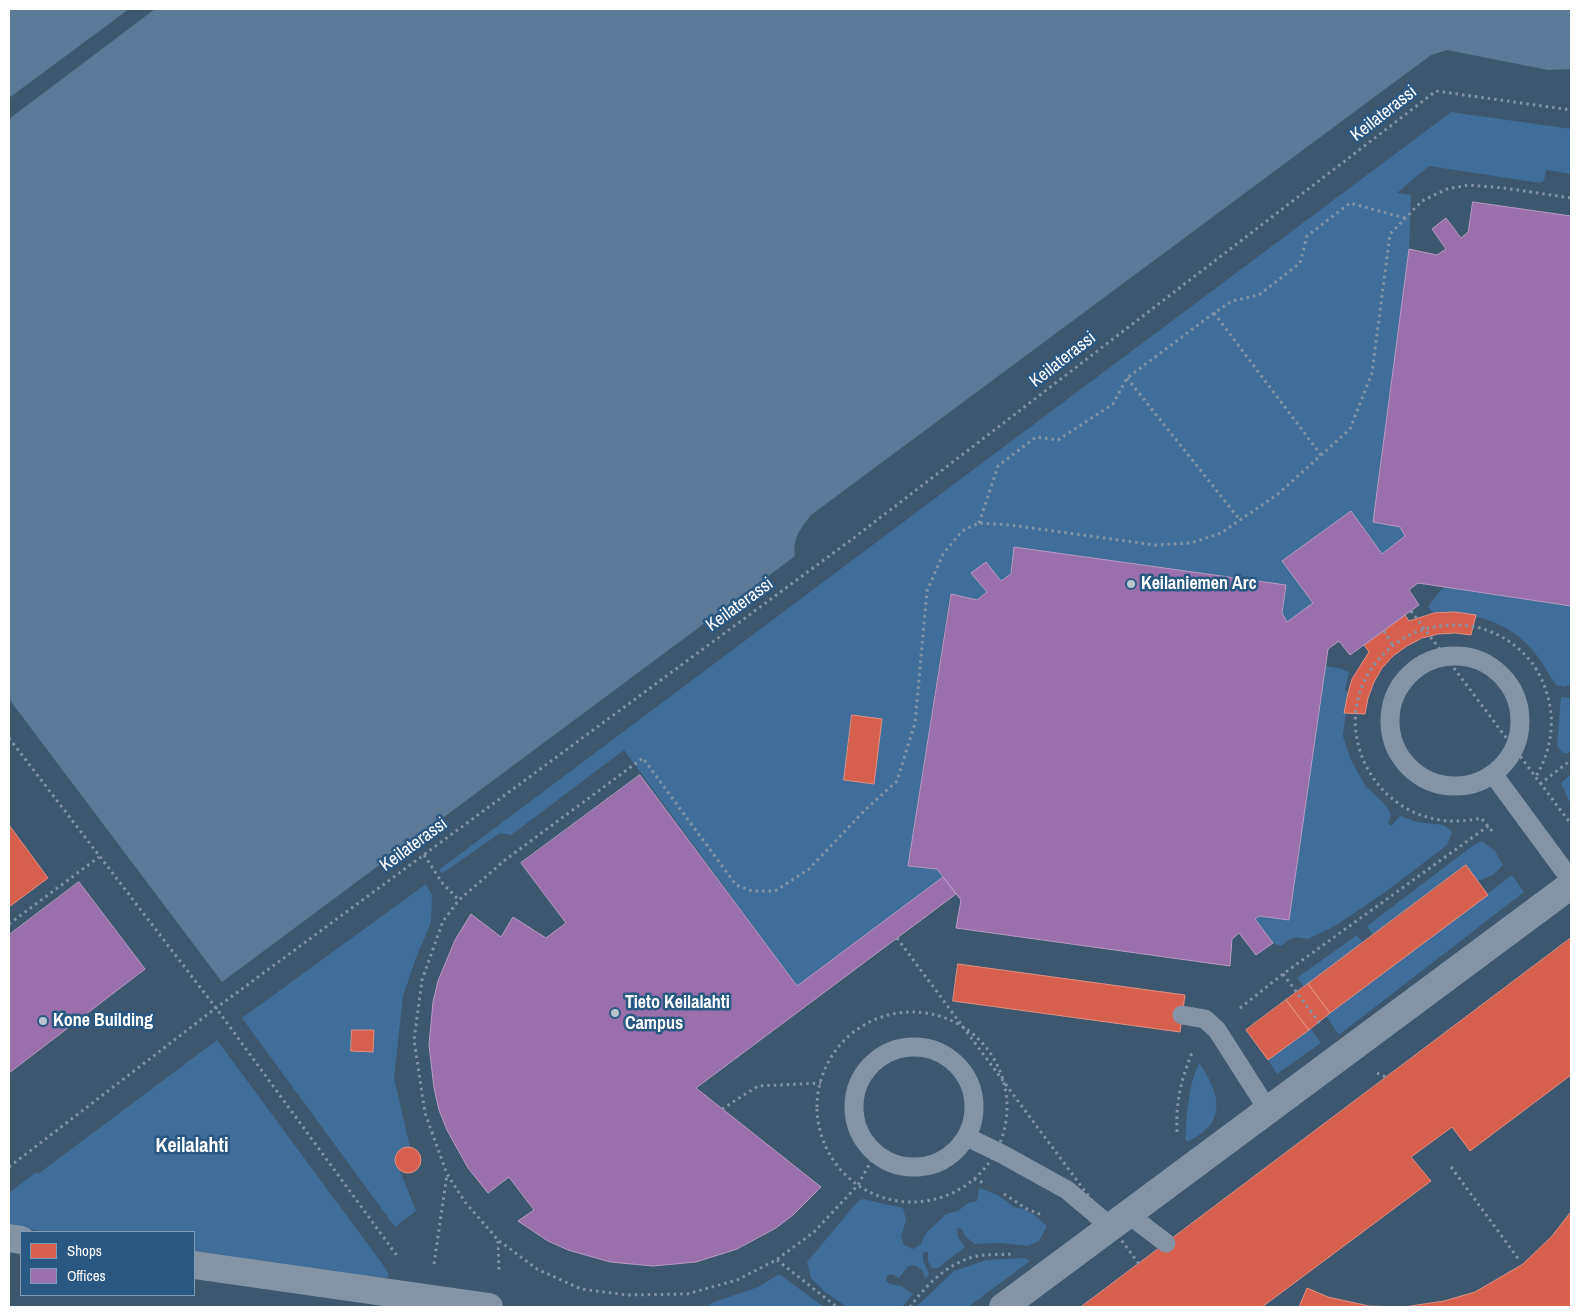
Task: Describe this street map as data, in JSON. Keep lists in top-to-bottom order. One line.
{"streets":{"path":["Keilaterassi"]},"districts":["Keilalahti"],"places":["Keilaniemen Arc","Tieto Keilalahti Campus","Kone Building"],"legend":["Shops","Offices"]}
